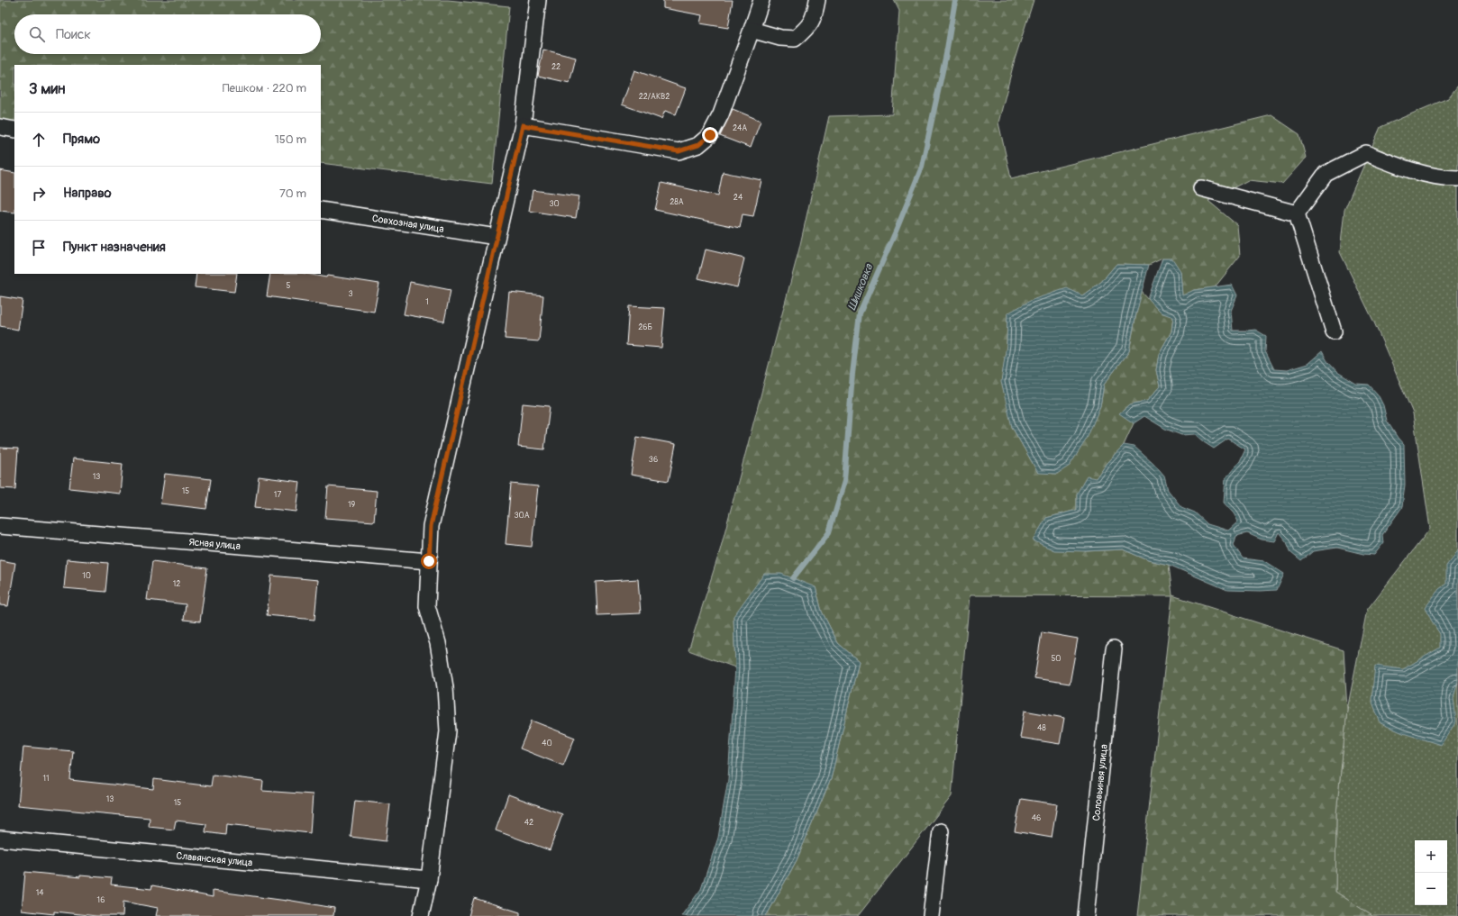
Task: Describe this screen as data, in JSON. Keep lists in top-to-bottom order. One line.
{"streets":{"street":["Совхозная улица","Ясная улица","Соловьиная улица","Славянская улица"]},"water":["Шишковка"],"house_numbers":["22","22/АКВ2","24А","24","28А","30","5","3","1","26Б","36","13","15","17","19","30А","10","12","50","48","40","11","13","15","46","42","14","16"],"page":{"search":"Поиск","heading":["3 мин","Пешком · 220 m"],"list":[["Прямо","150 m"],["Направо","70 m"],"Пункт назначения"],"map_buttons":["+","−"]}}
